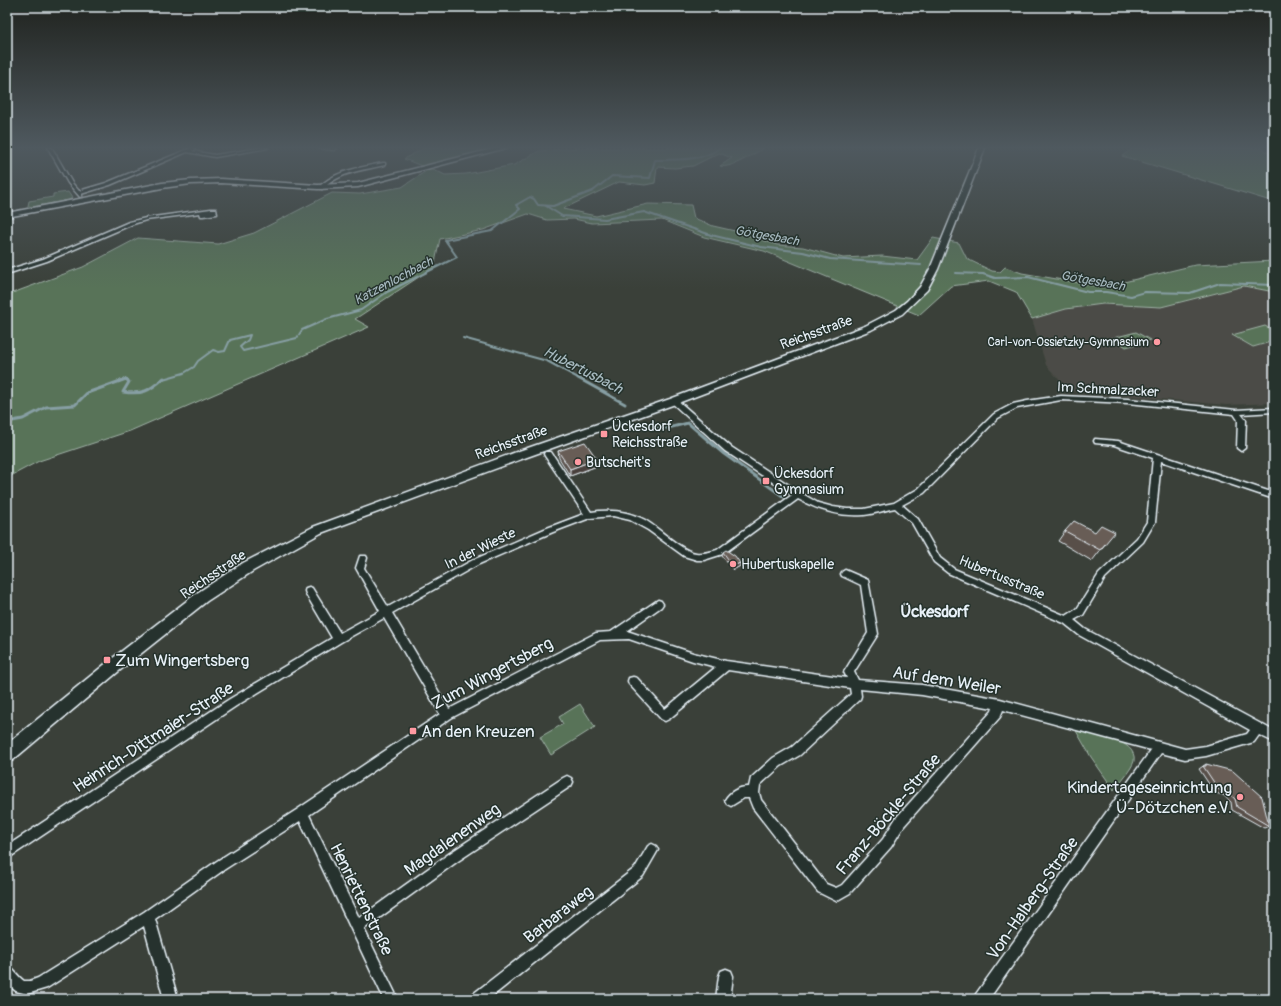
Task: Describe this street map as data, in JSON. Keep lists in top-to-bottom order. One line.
{"streets":{"main road":["Reichsstraße"],"street":["Im Schmalzacker","In der Wieste","Hubertusstraße","Zum Wingertsberg","Auf dem Weiler","Heinrich-Dittmaier-Straße","Franz-Böckle-Straße","Magdalenenweg","Von-Halberg-Straße","Henriettenstraße","Barbaraweg"]},"crossings":[["Im Schmalzacker","Hubertusstraße"],["In der Wieste","Heinrich-Dittmaier-Straße"],["Zum Wingertsberg","Auf dem Weiler"],["Zum Wingertsberg","Henriettenstraße"],["Auf dem Weiler","Franz-Böckle-Straße"],["Auf dem Weiler","Von-Halberg-Straße"],["Magdalenenweg","Henriettenstraße"]],"districts":["Ückesdorf"],"water":["Götgesbach","Katzenlochbach","Hubertusbach"],"places":{"other":["Carl-von-Ossietzky-Gymnasium","Butscheit's","Hubertuskapelle","Kindertageseinrichtung Ü-Dötzchen e.V."],"transit":["Ückesdorf Reichsstraße","Ückesdorf Gymnasium","Zum Wingertsberg","An den Kreuzen"]}}
